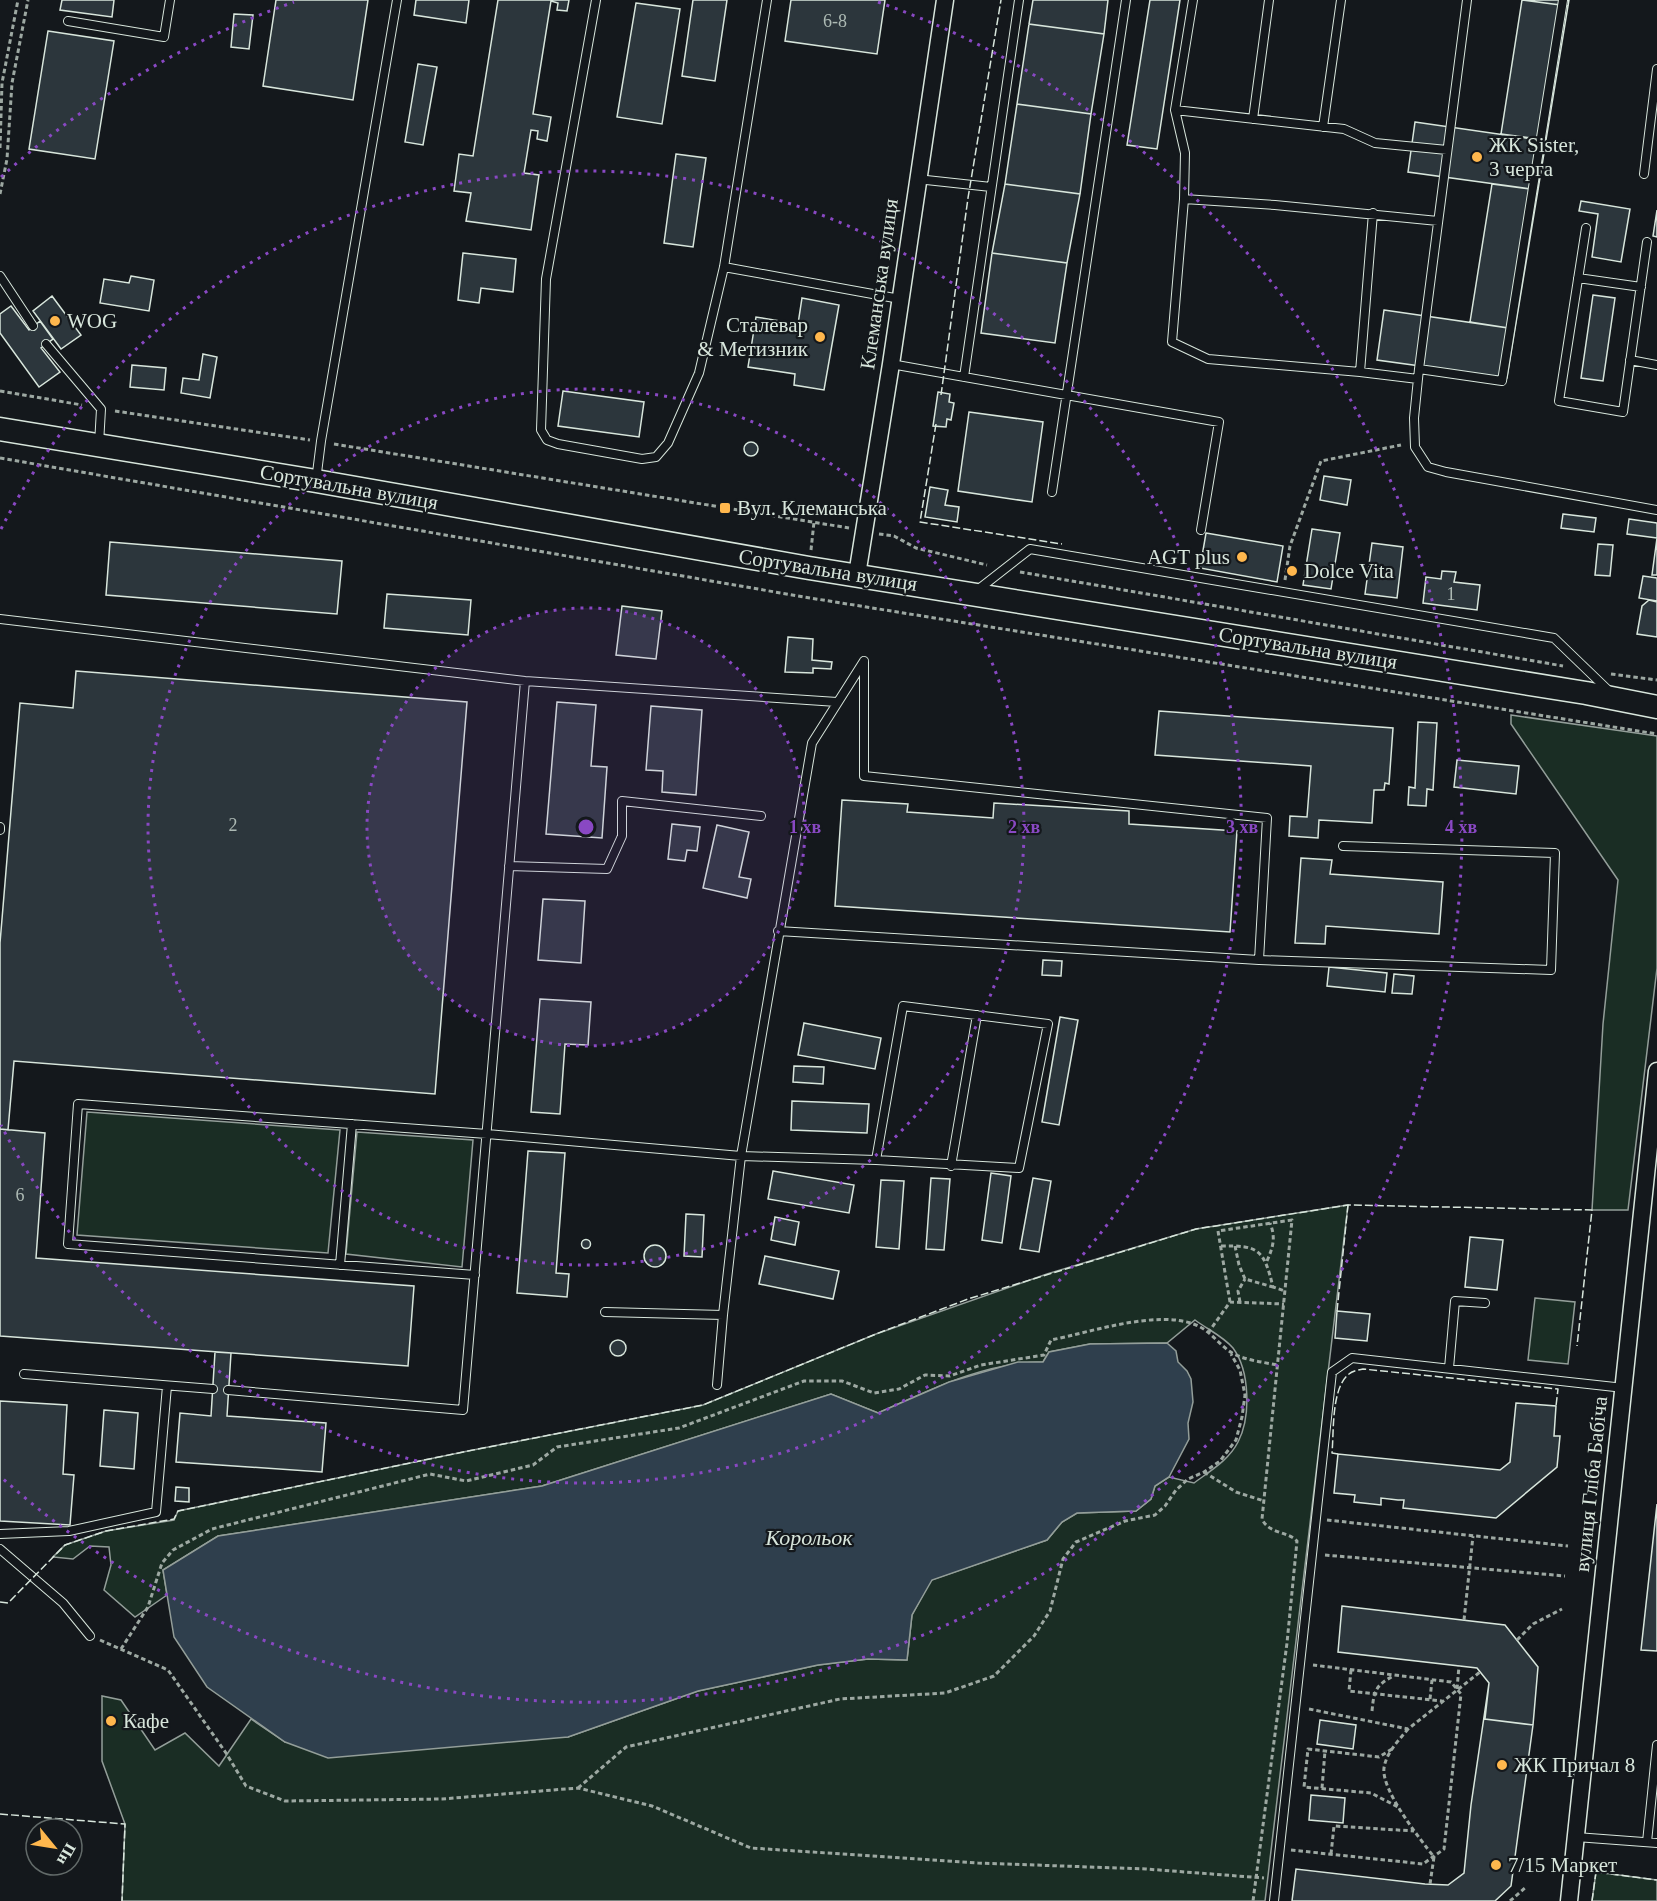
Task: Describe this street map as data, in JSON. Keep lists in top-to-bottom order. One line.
{"streets":{"street":["Клеманська вулиця","Сортувальна вулиця","вулиця Гліба Бабіча"]},"crossings":[["Клеманська вулиця","Сортувальна вулиця"]],"water":["Корольок"],"places":{"other":["ЖК Sister, 3 черга","WOG","Сталевар & Метизник","AGT plus","Dolce Vita","Кафе","ЖК Причал 8","7/15 Маркет"],"transit":["Вул. Клеманська"]},"house_numbers":["6-8","1","2","6"],"north":"bottom right","rings":["1 хв","2 хв","3 хв","4 хв"]}
